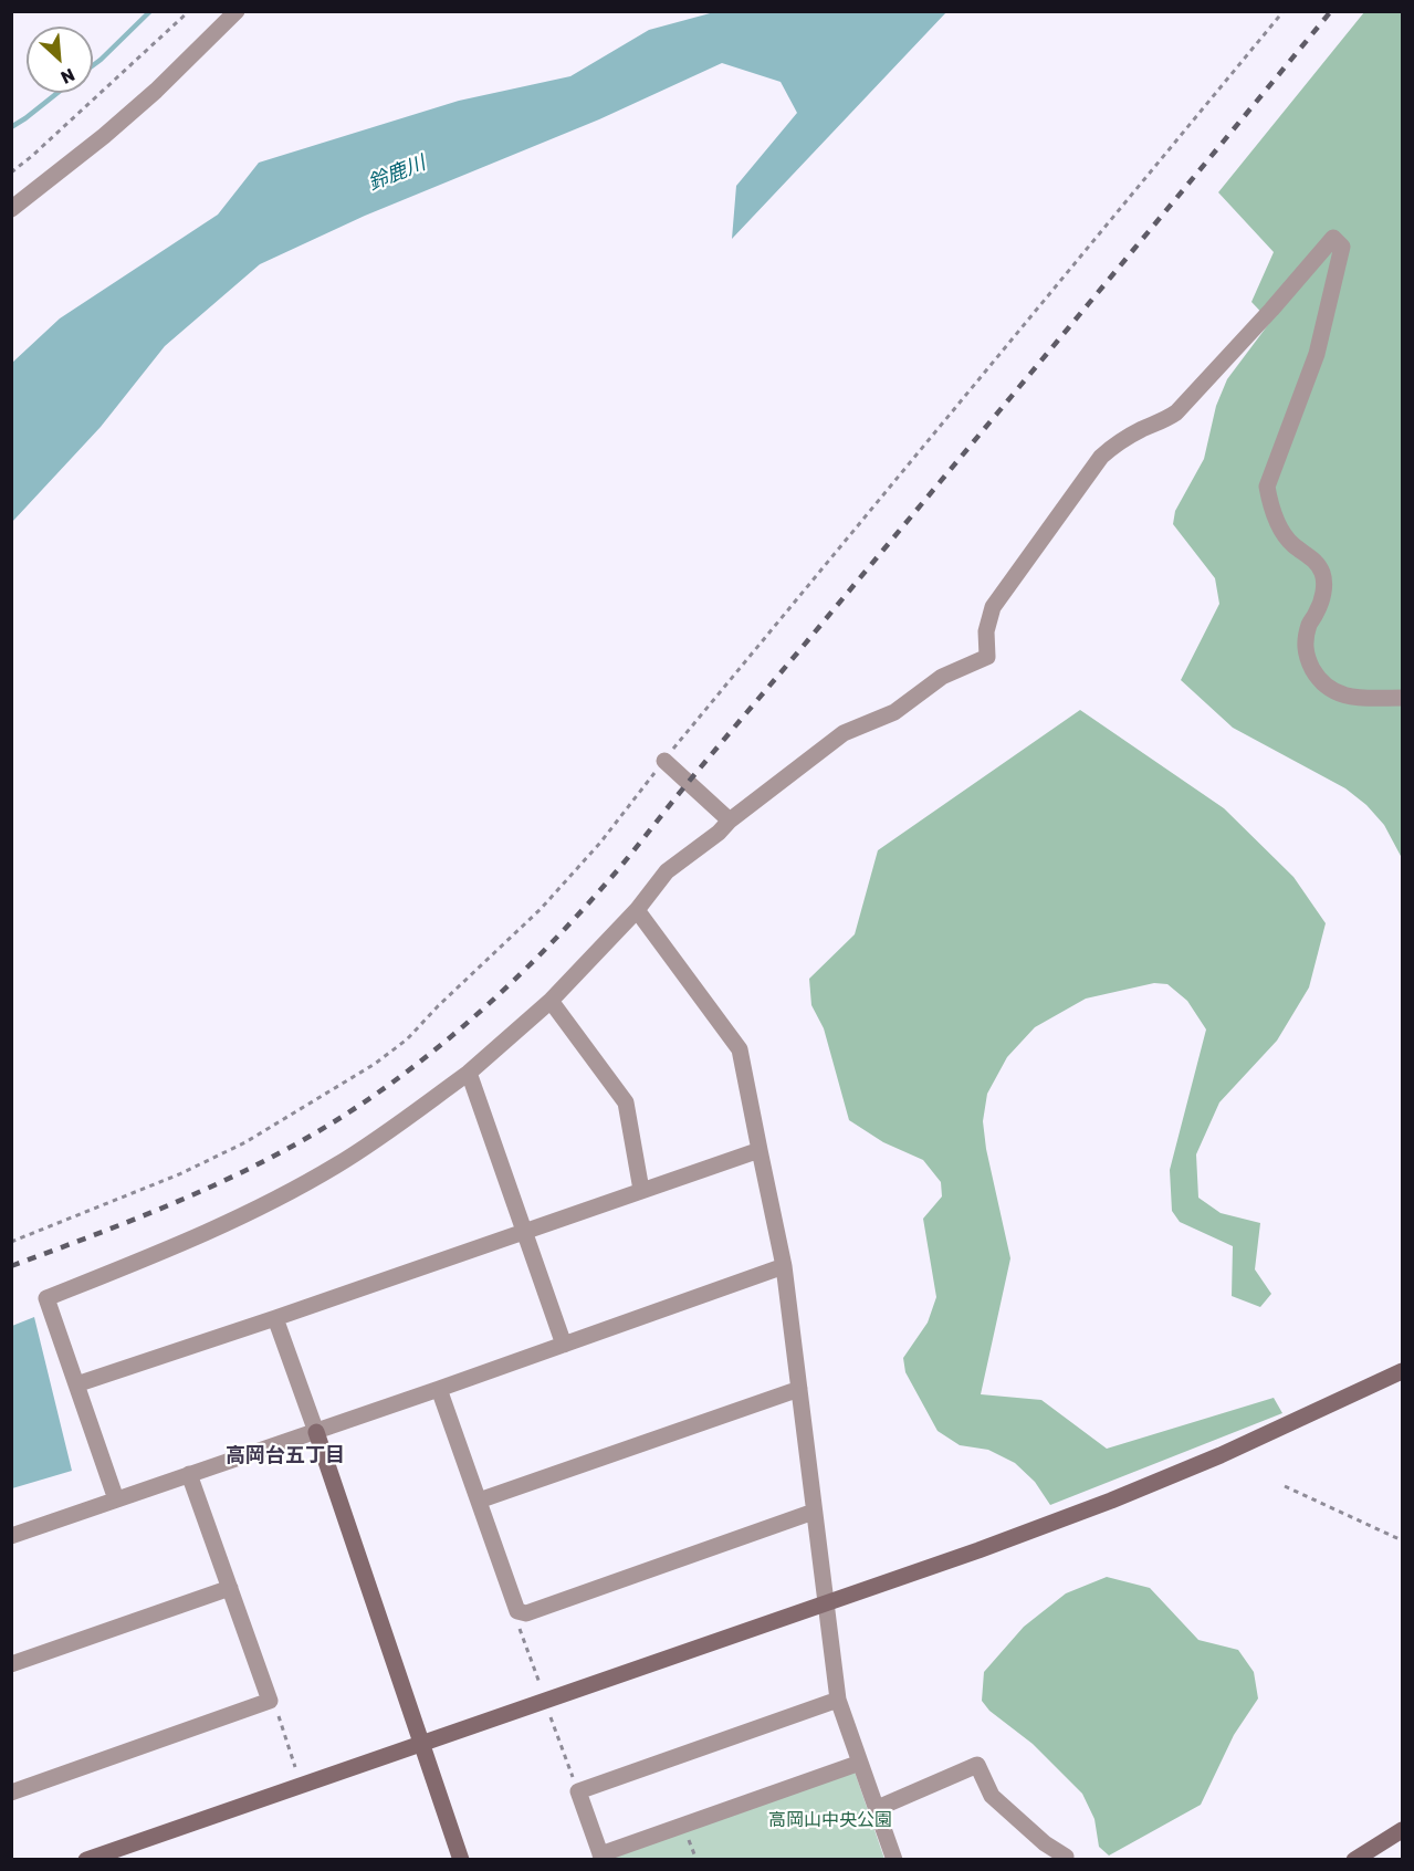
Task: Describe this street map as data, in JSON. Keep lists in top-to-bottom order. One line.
{"districts":["高岡台五丁目"],"water":["鈴鹿川"],"parks":["高岡山中央公園"],"north":"bottom right"}
